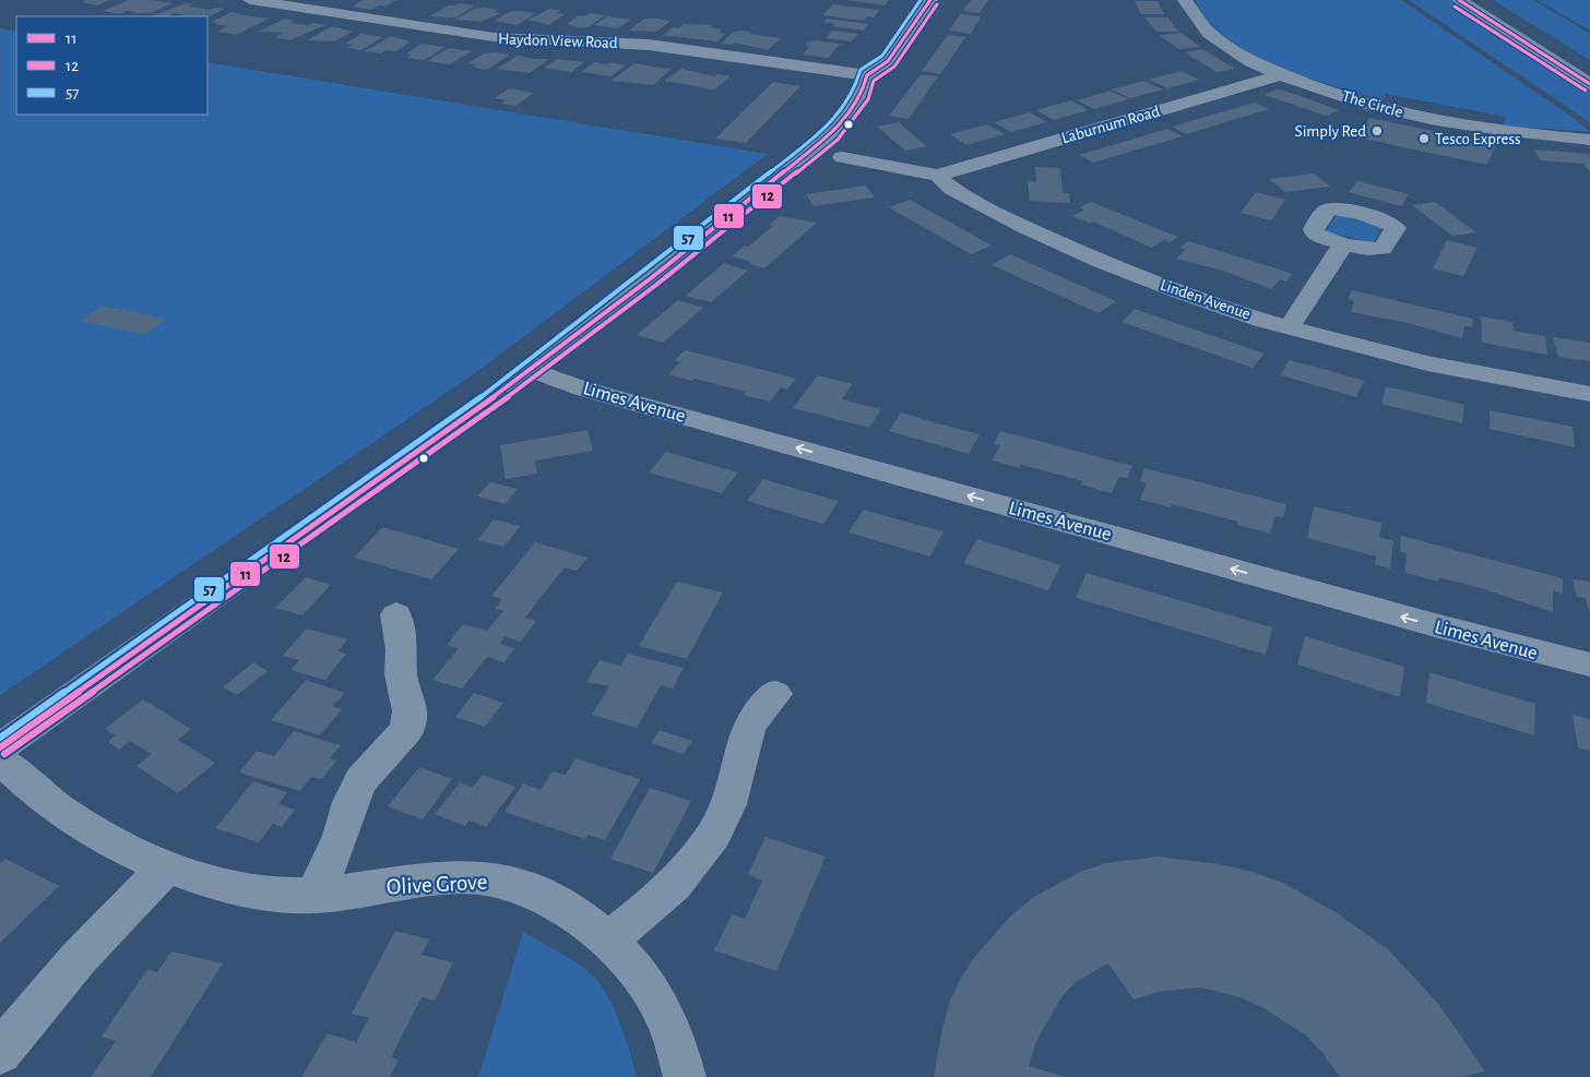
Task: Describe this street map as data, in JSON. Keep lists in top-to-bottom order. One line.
{"streets":{"street":["Haydon View Road","The Circle","Laburnum Road","Linden Avenue","Limes Avenue","Olive Grove"]},"crossings":[["The Circle","Laburnum Road"],["Laburnum Road","Linden Avenue"]],"one_way":["Limes Avenue"],"places":["Simply Red","Tesco Express"],"lines":["transit line 11","transit line 57","transit line 12"],"legend":["11","12","57"]}
